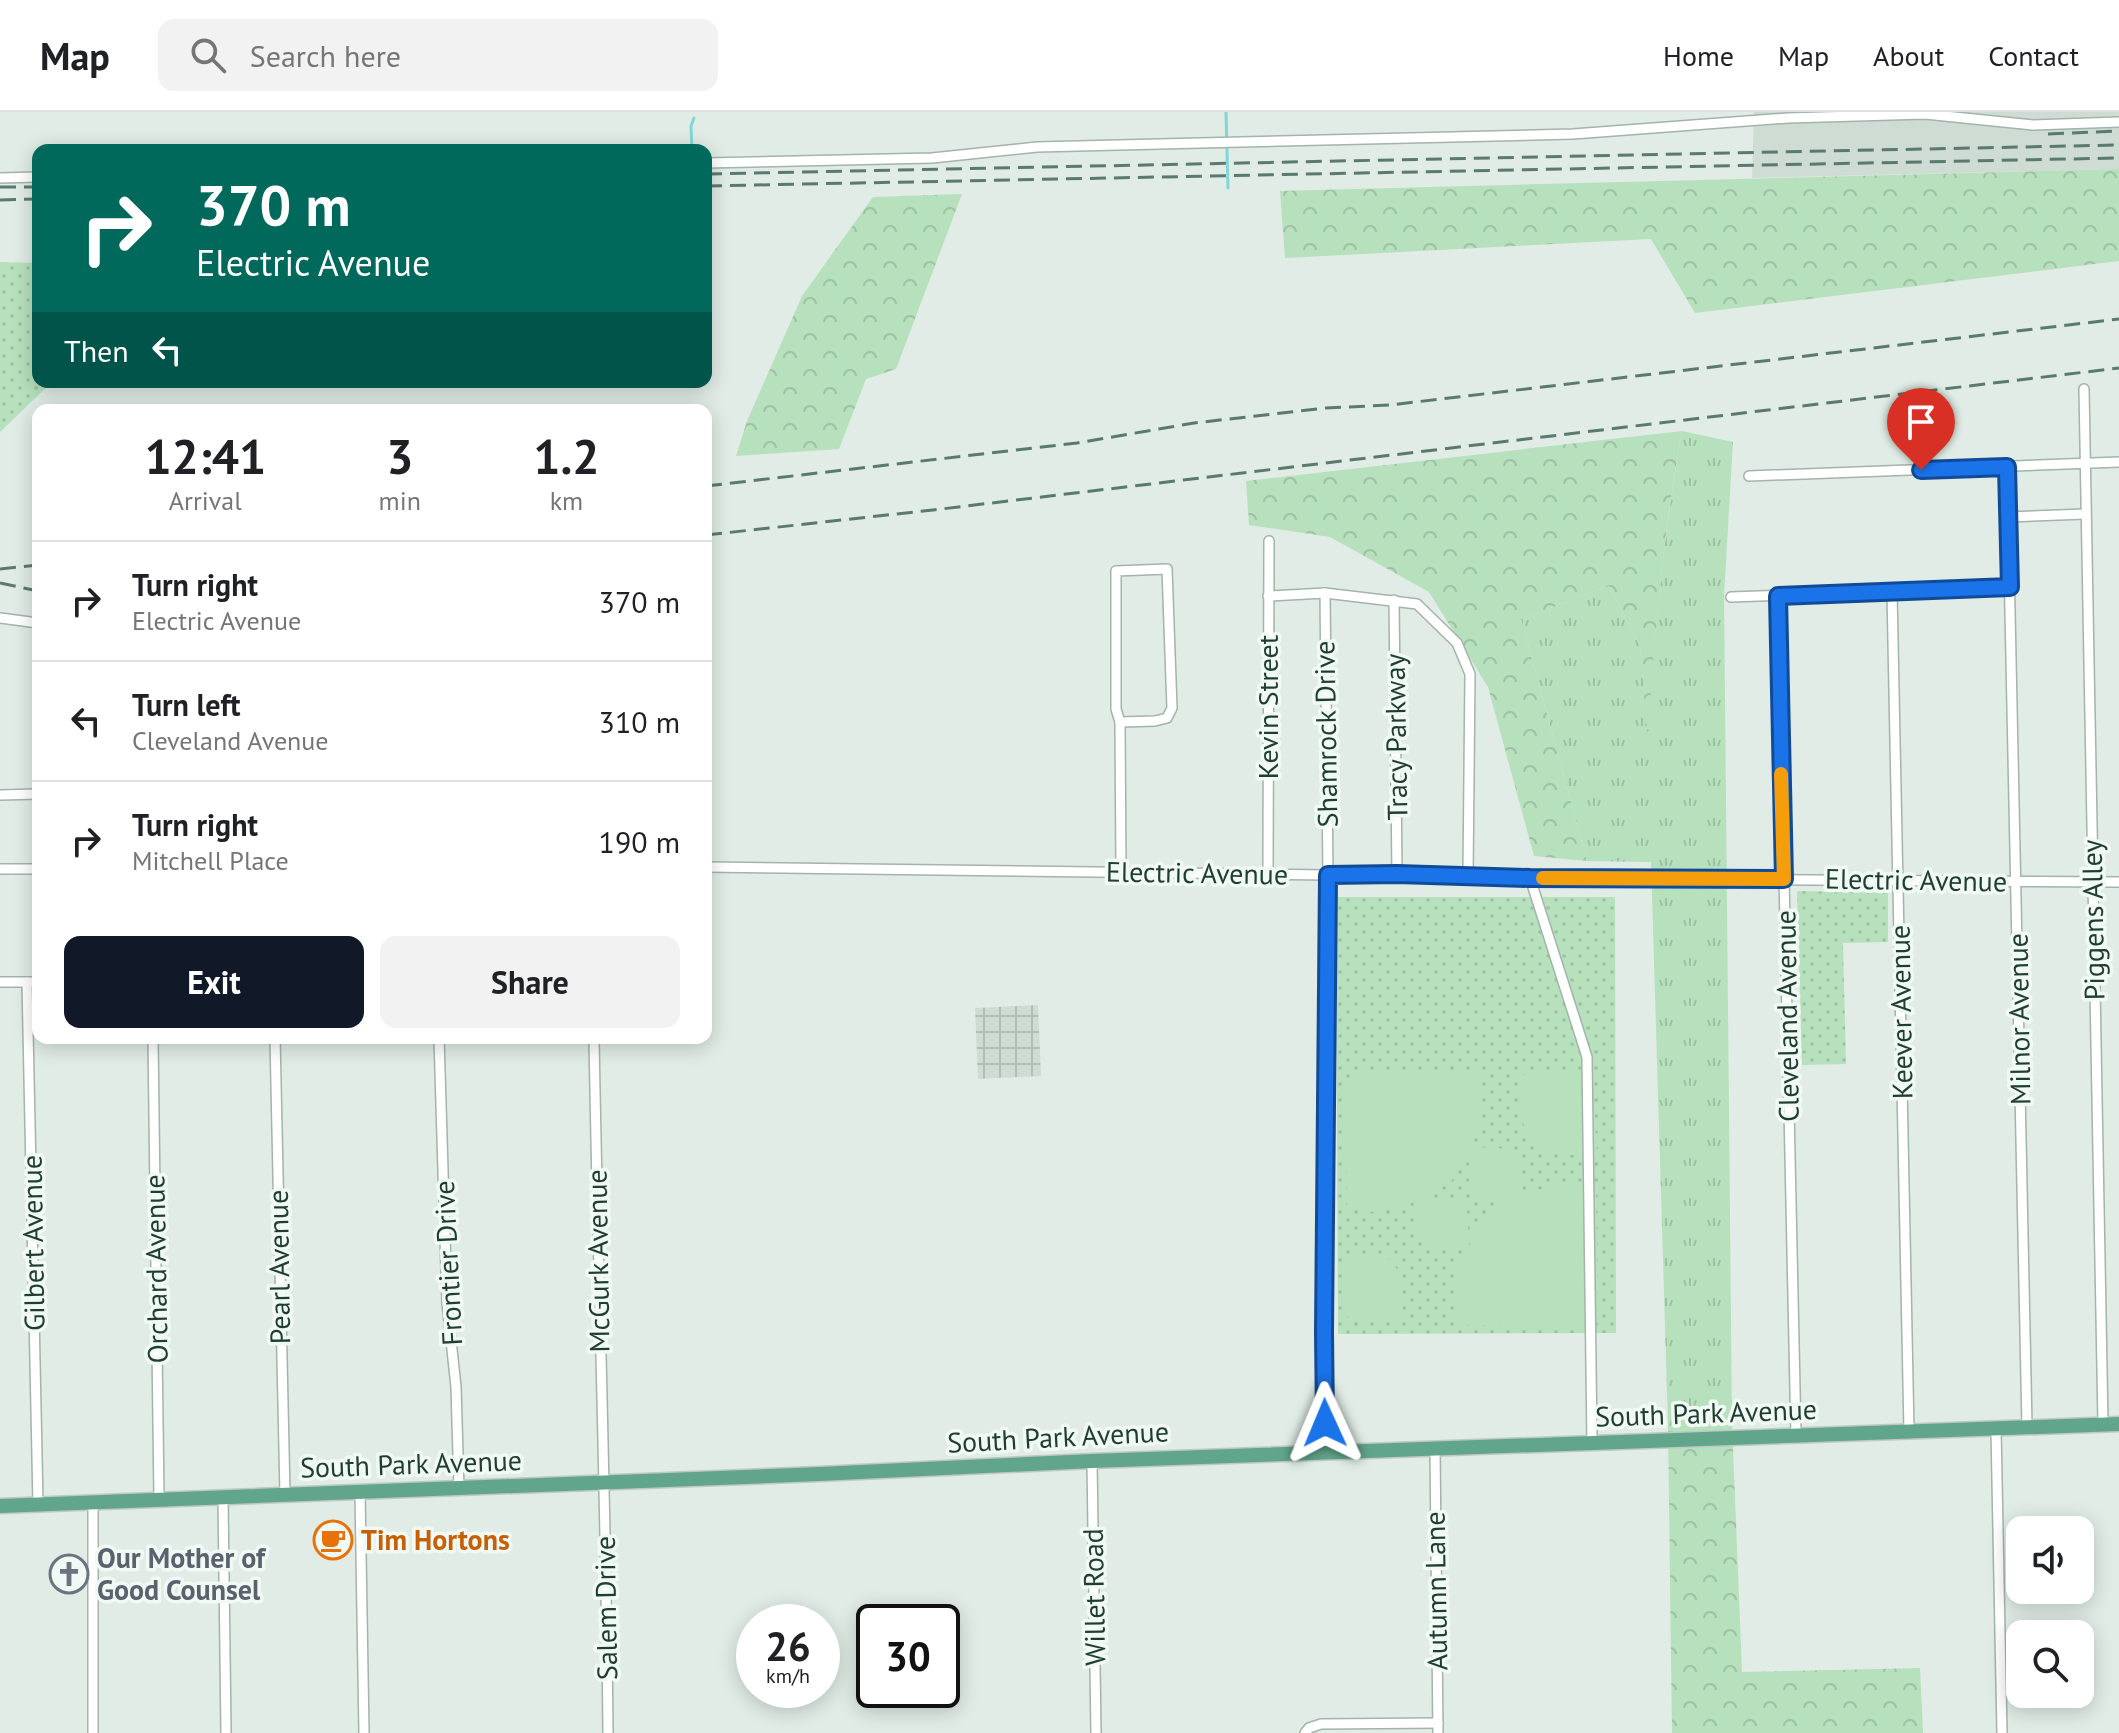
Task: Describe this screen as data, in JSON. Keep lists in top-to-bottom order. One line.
{"streets":{"main road":["South Park Avenue"],"street":["Kevin Street","Shamrock Drive","Tracy Parkway","Electric Avenue","Piggens Alley","Keever Avenue","Cleveland Avenue","Milnor Avenue","Gilbert Avenue","McGurk Avenue","Frontier Drive","Pearl Avenue","Orchard Avenue","Autumn Lane","Willet Road","Salem Drive"]},"crossings":[["Kevin Street","Electric Avenue"],["Shamrock Drive","Electric Avenue"],["Shamrock Drive","South Park Avenue"],["Tracy Parkway","Electric Avenue"],["Electric Avenue","Piggens Alley"],["Electric Avenue","Keever Avenue"],["Electric Avenue","Cleveland Avenue"],["Electric Avenue","Milnor Avenue"],["Piggens Alley","South Park Avenue"],["Keever Avenue","South Park Avenue"],["Cleveland Avenue","South Park Avenue"],["Milnor Avenue","South Park Avenue"],["Gilbert Avenue","South Park Avenue"],["McGurk Avenue","South Park Avenue"],["McGurk Avenue","Salem Drive"],["Frontier Drive","South Park Avenue"],["Pearl Avenue","South Park Avenue"],["Orchard Avenue","South Park Avenue"],["South Park Avenue","Autumn Lane"],["South Park Avenue","Willet Road"],["South Park Avenue","Salem Drive"]],"places":{"cafe":["Tim Hortons"],"church":["Our Mother of Good Counsel"]},"page":{"header":"Map","search":"Search here","nav":["Home","Map","About","Contact"],"turn":["370 m","Electric Avenue"],"then":"Then","eta":["12:41","Arrival","3","min","1.2","km"],"list":[{"name":"Turn right","note":"Electric Avenue","value":"370 m"},{"name":"Turn left","note":"Cleveland Avenue","value":"310 m"},{"name":"Turn right","note":"Mitchell Place","value":"190 m"}],"buttons":["Exit","Share"],"speed":"26 km/h","limit":"30"}}
